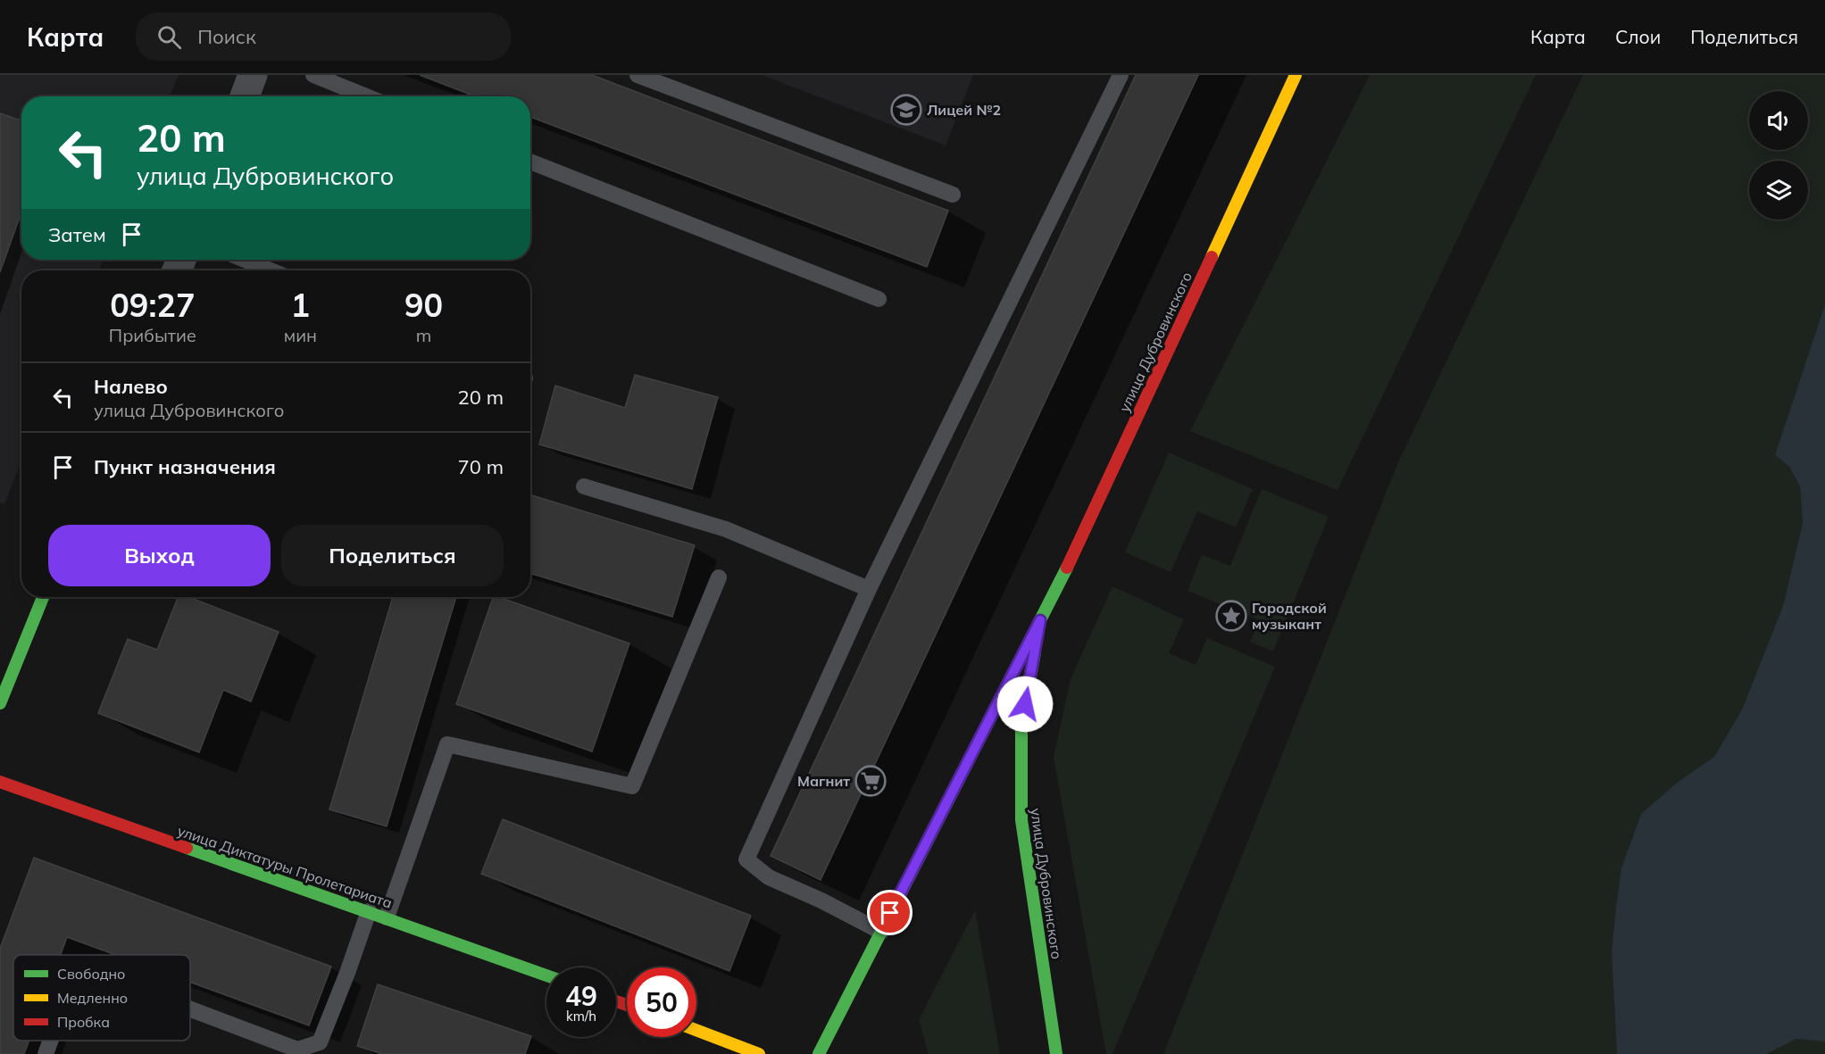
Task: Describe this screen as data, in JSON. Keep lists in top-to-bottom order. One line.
{"streets":{"main road":["улица Дубровинского","улица Диктатуры Пролетариата"]},"places":{"school or university":["Лицей №2"],"place":["Городской музыкант"],"supermarket":["Магнит"]},"legend":["Свободно","Медленно","Пробка"],"page":{"header":"Карта","search":"Поиск","nav":["Карта","Слои","Поделиться"],"turn":["20 m","улица Дубровинского"],"then":"Затем","eta":["09:27","Прибытие","1","мин","90","m"],"list":[{"name":"Налево","note":"улица Дубровинского","value":"20 m"},{"name":"Пункт назначения","value":"70 m"}],"buttons":["Выход","Поделиться"],"speed":"49 km/h","limit":"50"}}
